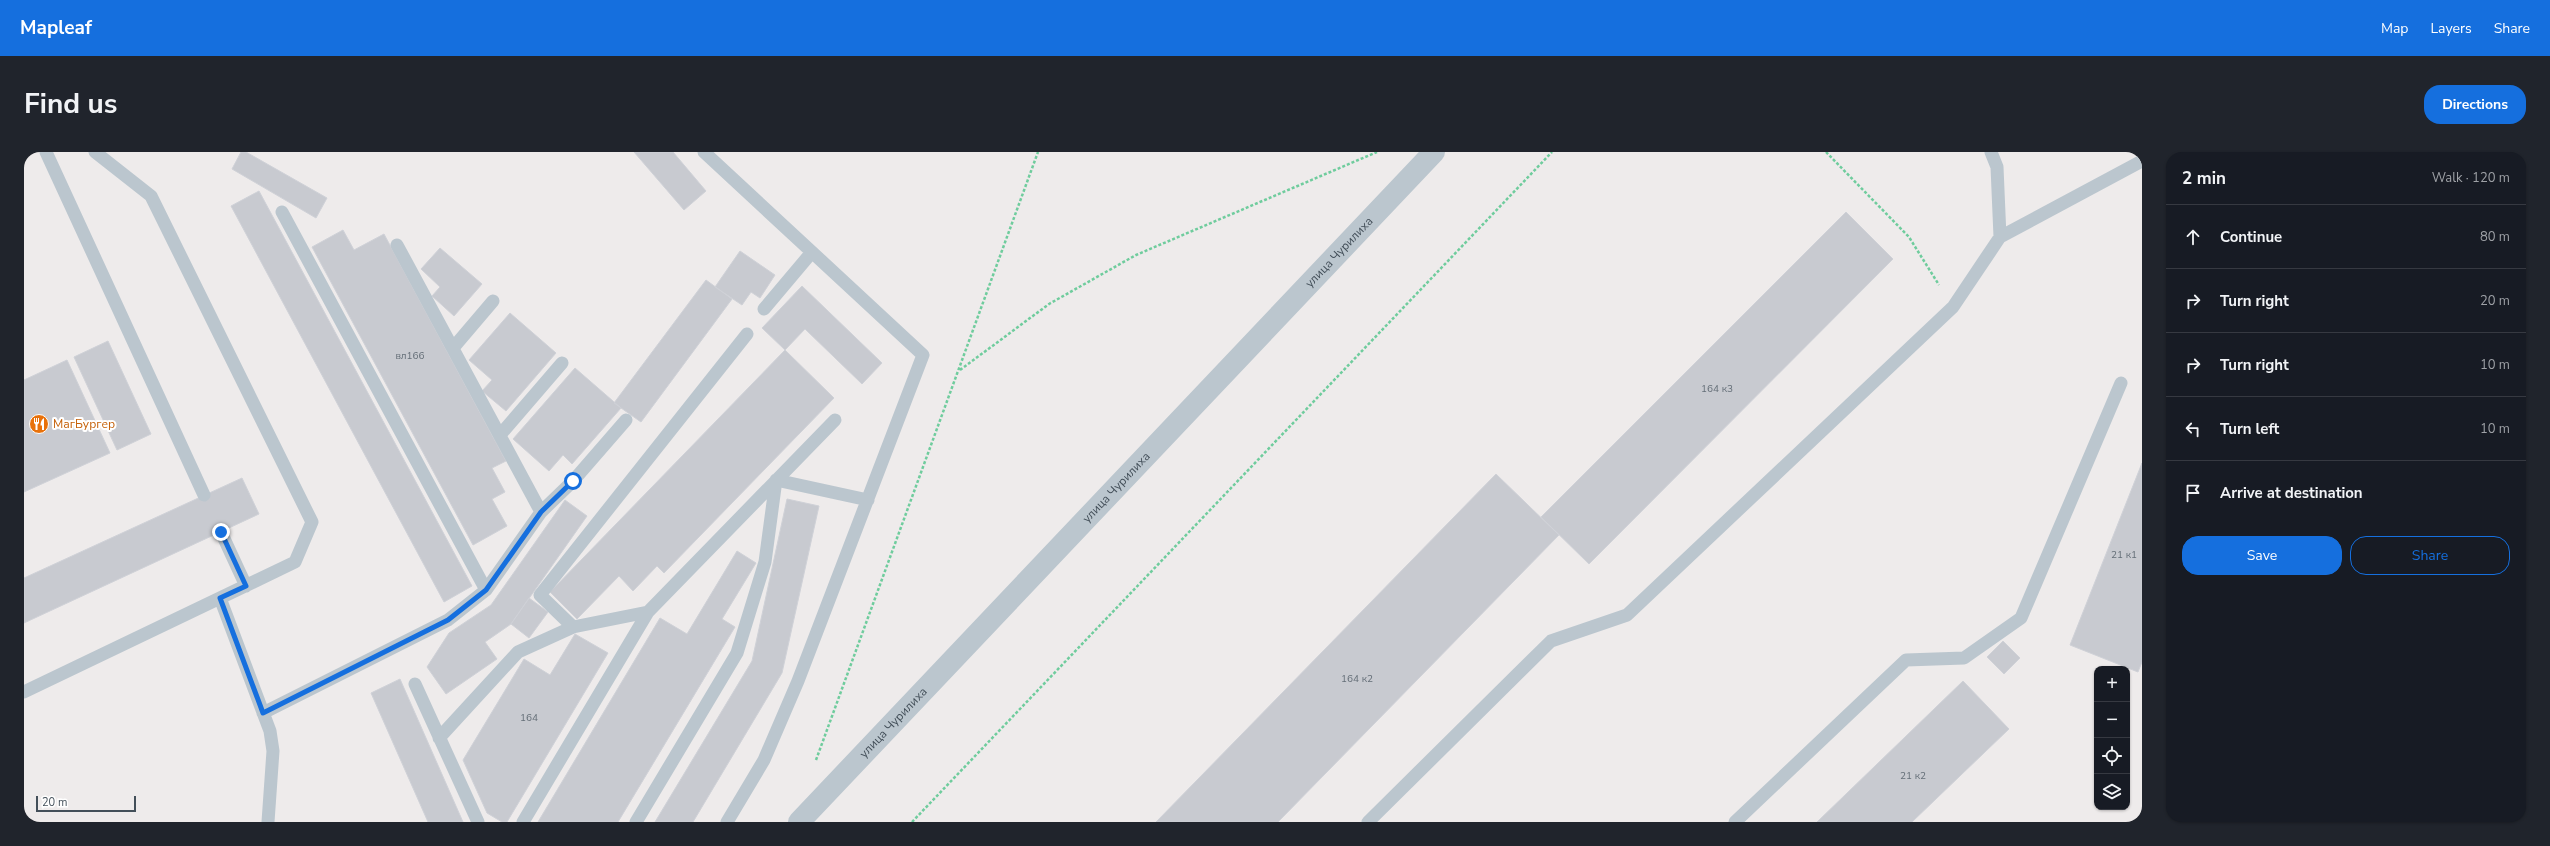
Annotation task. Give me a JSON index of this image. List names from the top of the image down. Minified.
{"streets":{"street":["улица Чурилиха"]},"places":{"restaurant":["МагБургер"]},"house_numbers":["вл166","164 к3","21 к1","164 к2","164","21 к2"],"scale_bar":"20 m","page":{"header":"Mapleaf","nav":["Map","Layers","Share"],"title":"Find us","buttons":["Directions",["Save","Share"]],"heading":["2 min","Walk · 120 m"],"list":[["Continue","80 m"],["Turn right","20 m"],["Turn right","10 m"],["Turn left","10 m"],"Arrive at destination"],"map_buttons":["+","−"],"scale":"20 m"}}
